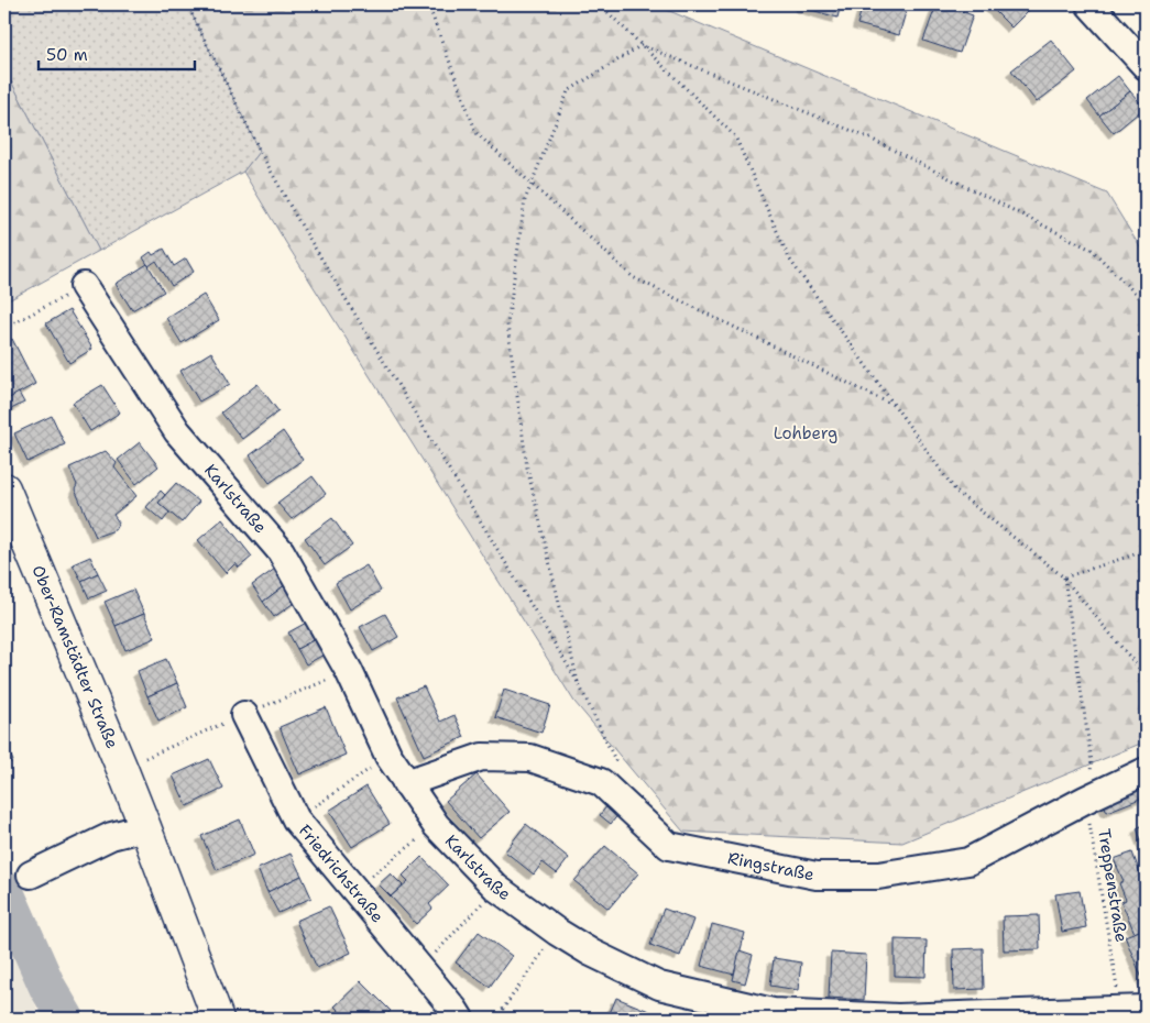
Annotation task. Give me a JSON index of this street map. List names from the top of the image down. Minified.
{"streets":{"main road":["Ober-Ramstädter Straße"],"street":["Karlstraße","Ringstraße","Friedrichstraße"],"path":["Treppenstraße"]},"crossings":[["Karlstraße","Ringstraße"],["Karlstraße","Treppenstraße"],["Ringstraße","Treppenstraße"]],"parks":["Lohberg"],"scale_bar":"50 m"}
